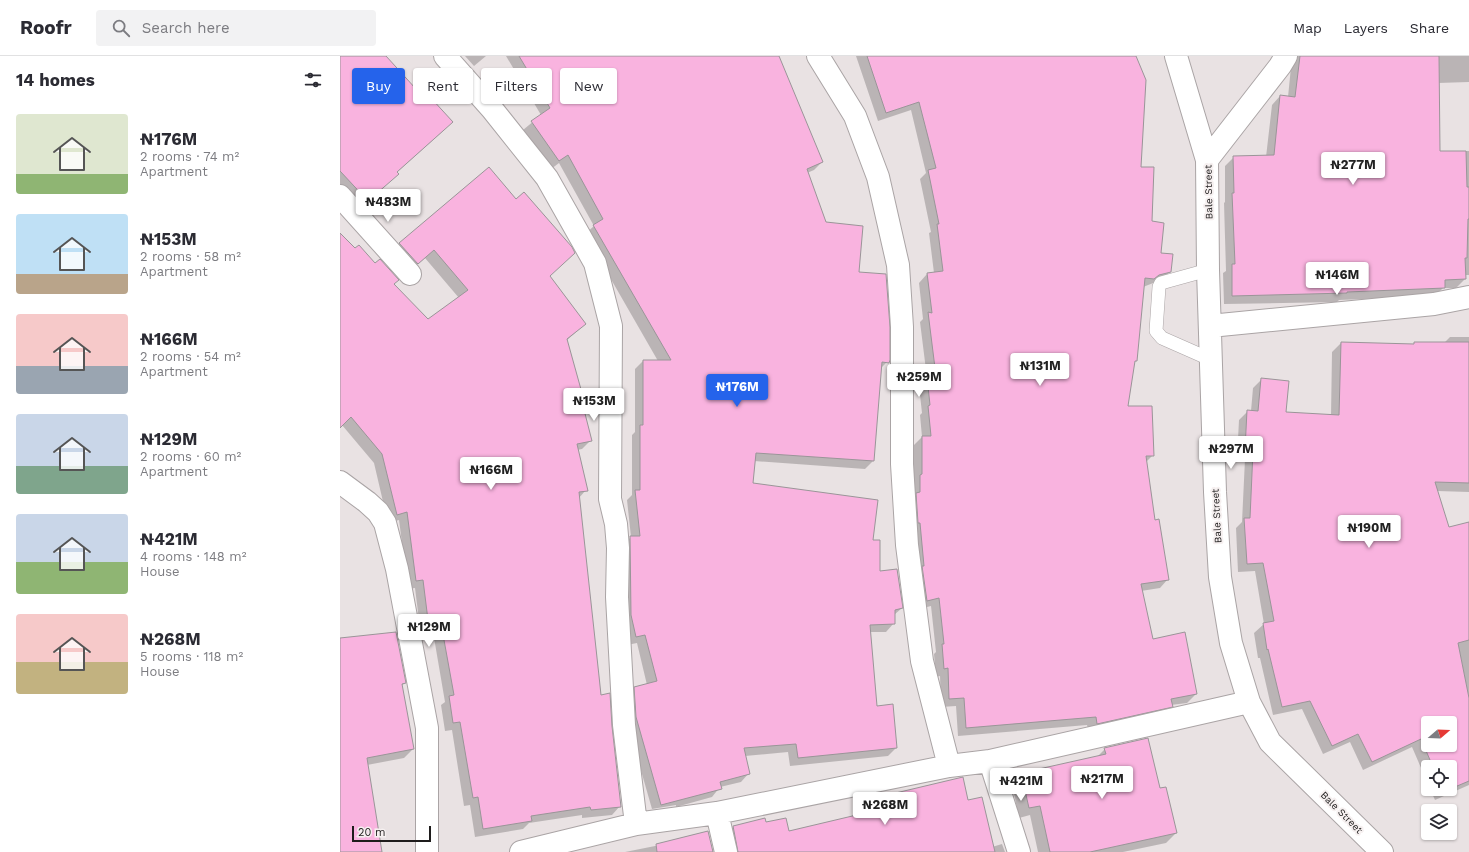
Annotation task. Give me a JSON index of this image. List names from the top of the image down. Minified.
{"streets":{"street":["Bale Street"]},"scale_bar":"20 m","north":"right","page":{"header":"Roofr","search":"Search here","nav":["Map","Layers","Share"],"heading":"14 homes","chip":["Buy","Rent","Filters","New"],"list":[{"name":"₦176M","note":"2 rooms · 74 m² · Apartment"},{"name":"₦153M","note":"2 rooms · 58 m² · Apartment"},{"name":"₦166M","note":"2 rooms · 54 m² · Apartment"},{"name":"₦129M","note":"2 rooms · 60 m² · Apartment"},{"name":"₦421M","note":"4 rooms · 148 m² · House"},{"name":"₦268M","note":"5 rooms · 118 m² · House"}],"price":["₦277M","₦483M","₦146M","₦131M","₦259M","₦176M","₦153M","₦297M","₦166M","₦190M","₦129M","₦217M","₦421M","₦268M"],"scale":"20 m"}}
